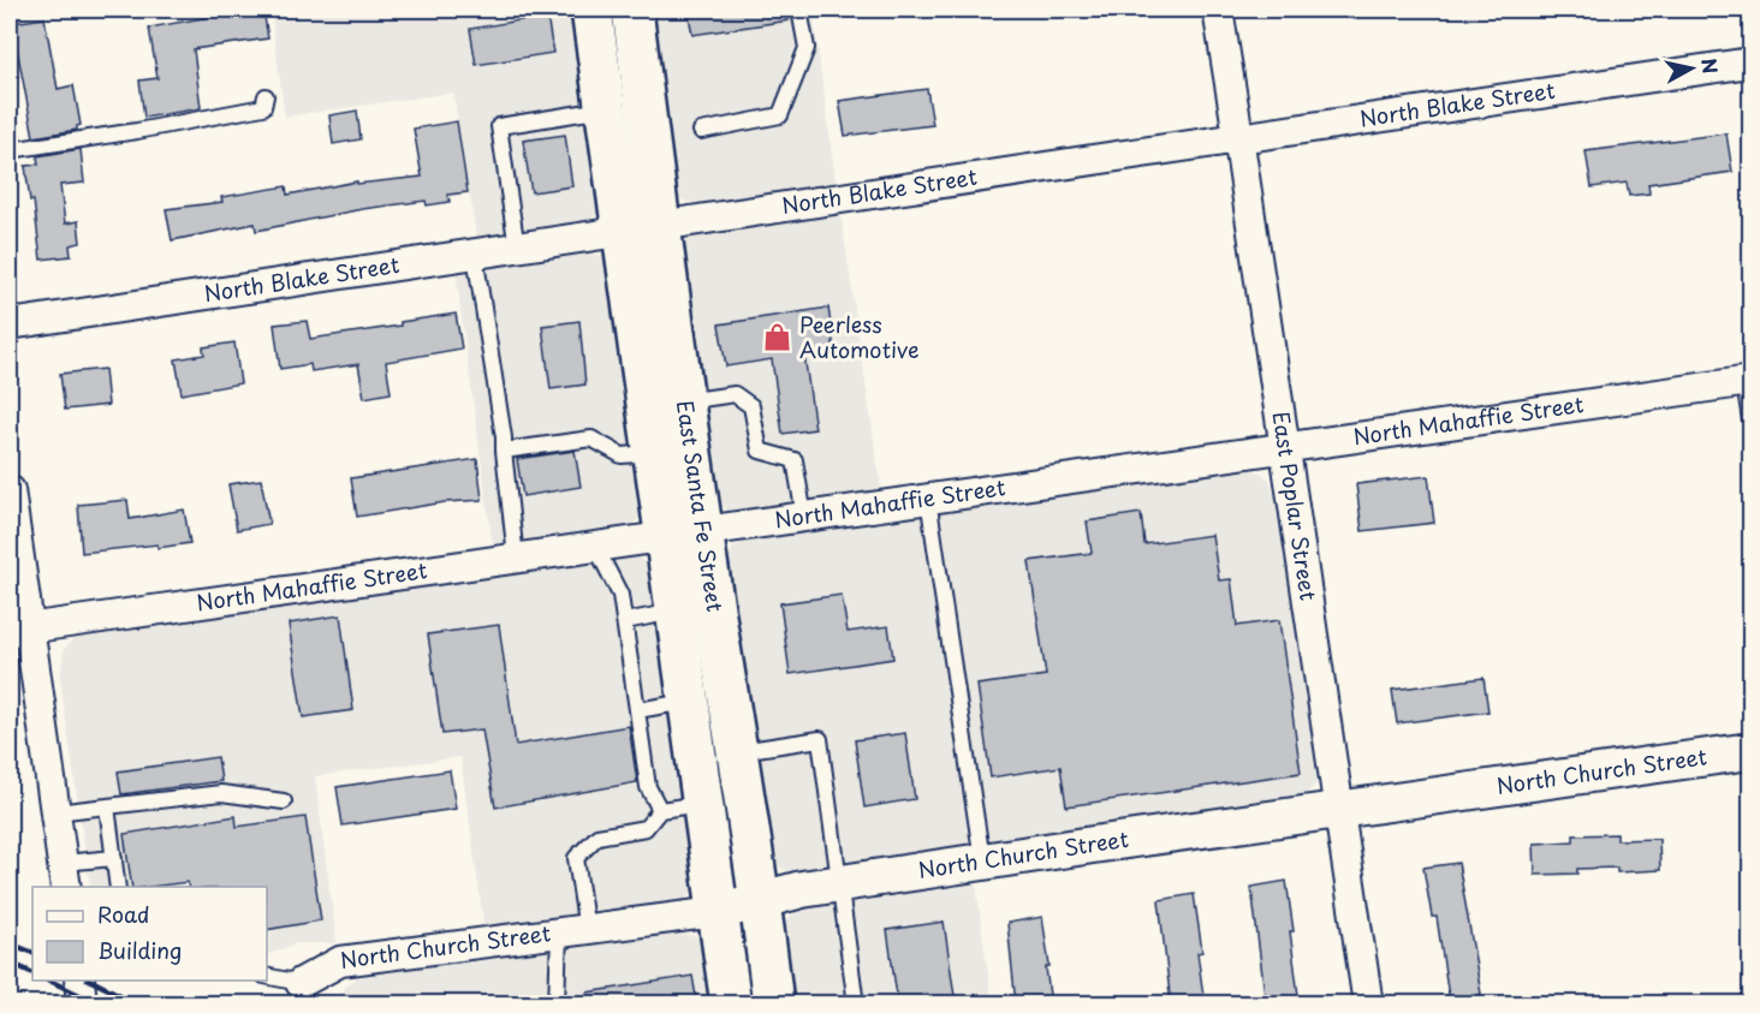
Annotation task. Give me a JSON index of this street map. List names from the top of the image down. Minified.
{"streets":{"main road":["East Santa Fe Street"],"street":["North Blake Street","North Mahaffie Street","East Poplar Street","North Church Street"]},"crossings":[["North Blake Street","East Poplar Street"],["North Blake Street","East Santa Fe Street"],["North Mahaffie Street","East Poplar Street"],["North Mahaffie Street","East Santa Fe Street"],["East Poplar Street","North Church Street"],["East Santa Fe Street","North Church Street"]],"places":{"shop":["Peerless Automotive"]},"legend":["Road","Building"],"north":"right"}
